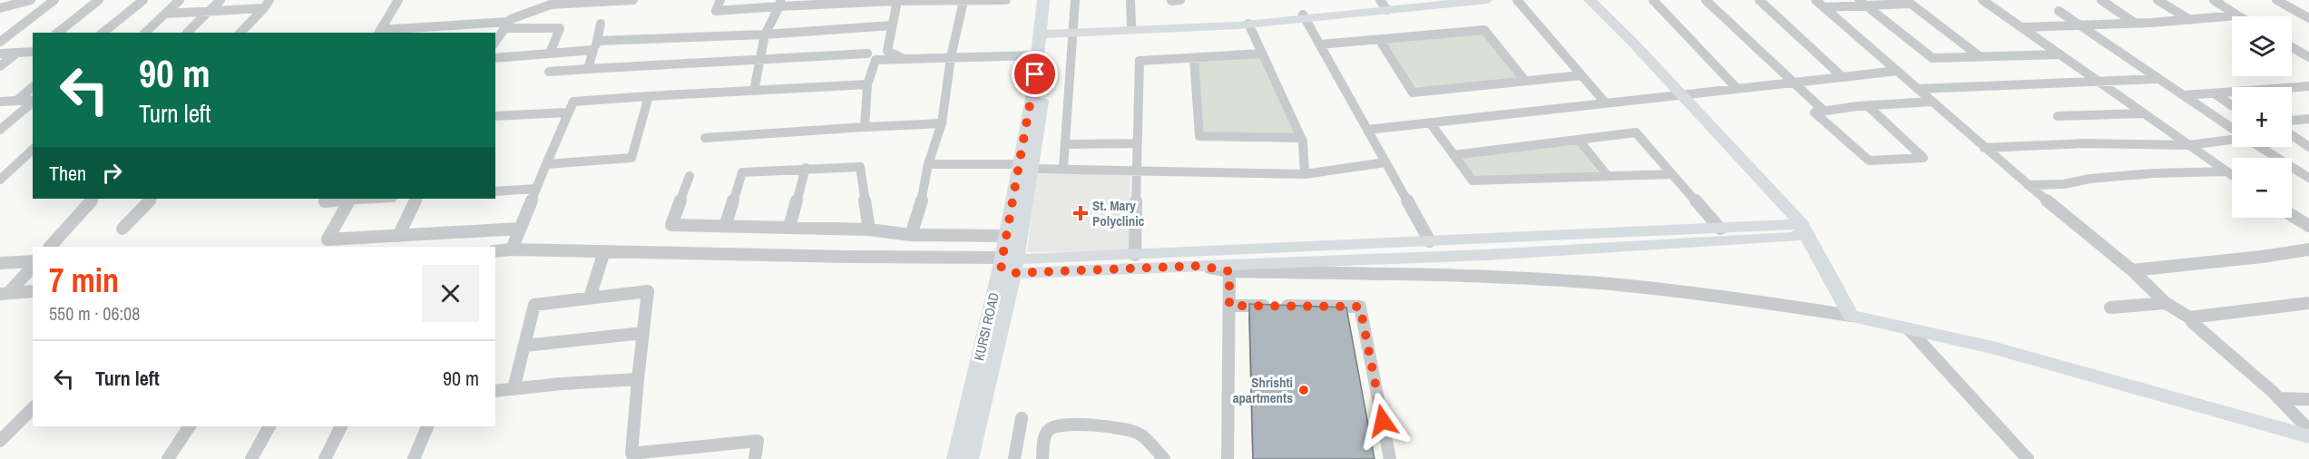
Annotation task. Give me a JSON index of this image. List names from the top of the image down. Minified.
{"streets":{"street":["KURSI ROAD"]},"places":{"health":["St. Mary Polyclinic"],"other":["Shrishti apartments"]},"page":{"map_buttons":["+","−"],"turn":["90 m","Turn left"],"then":"Then","heading":["7 min","550 m · 06:08"],"list":[{"name":"Turn left","value":"90 m"}]}}
